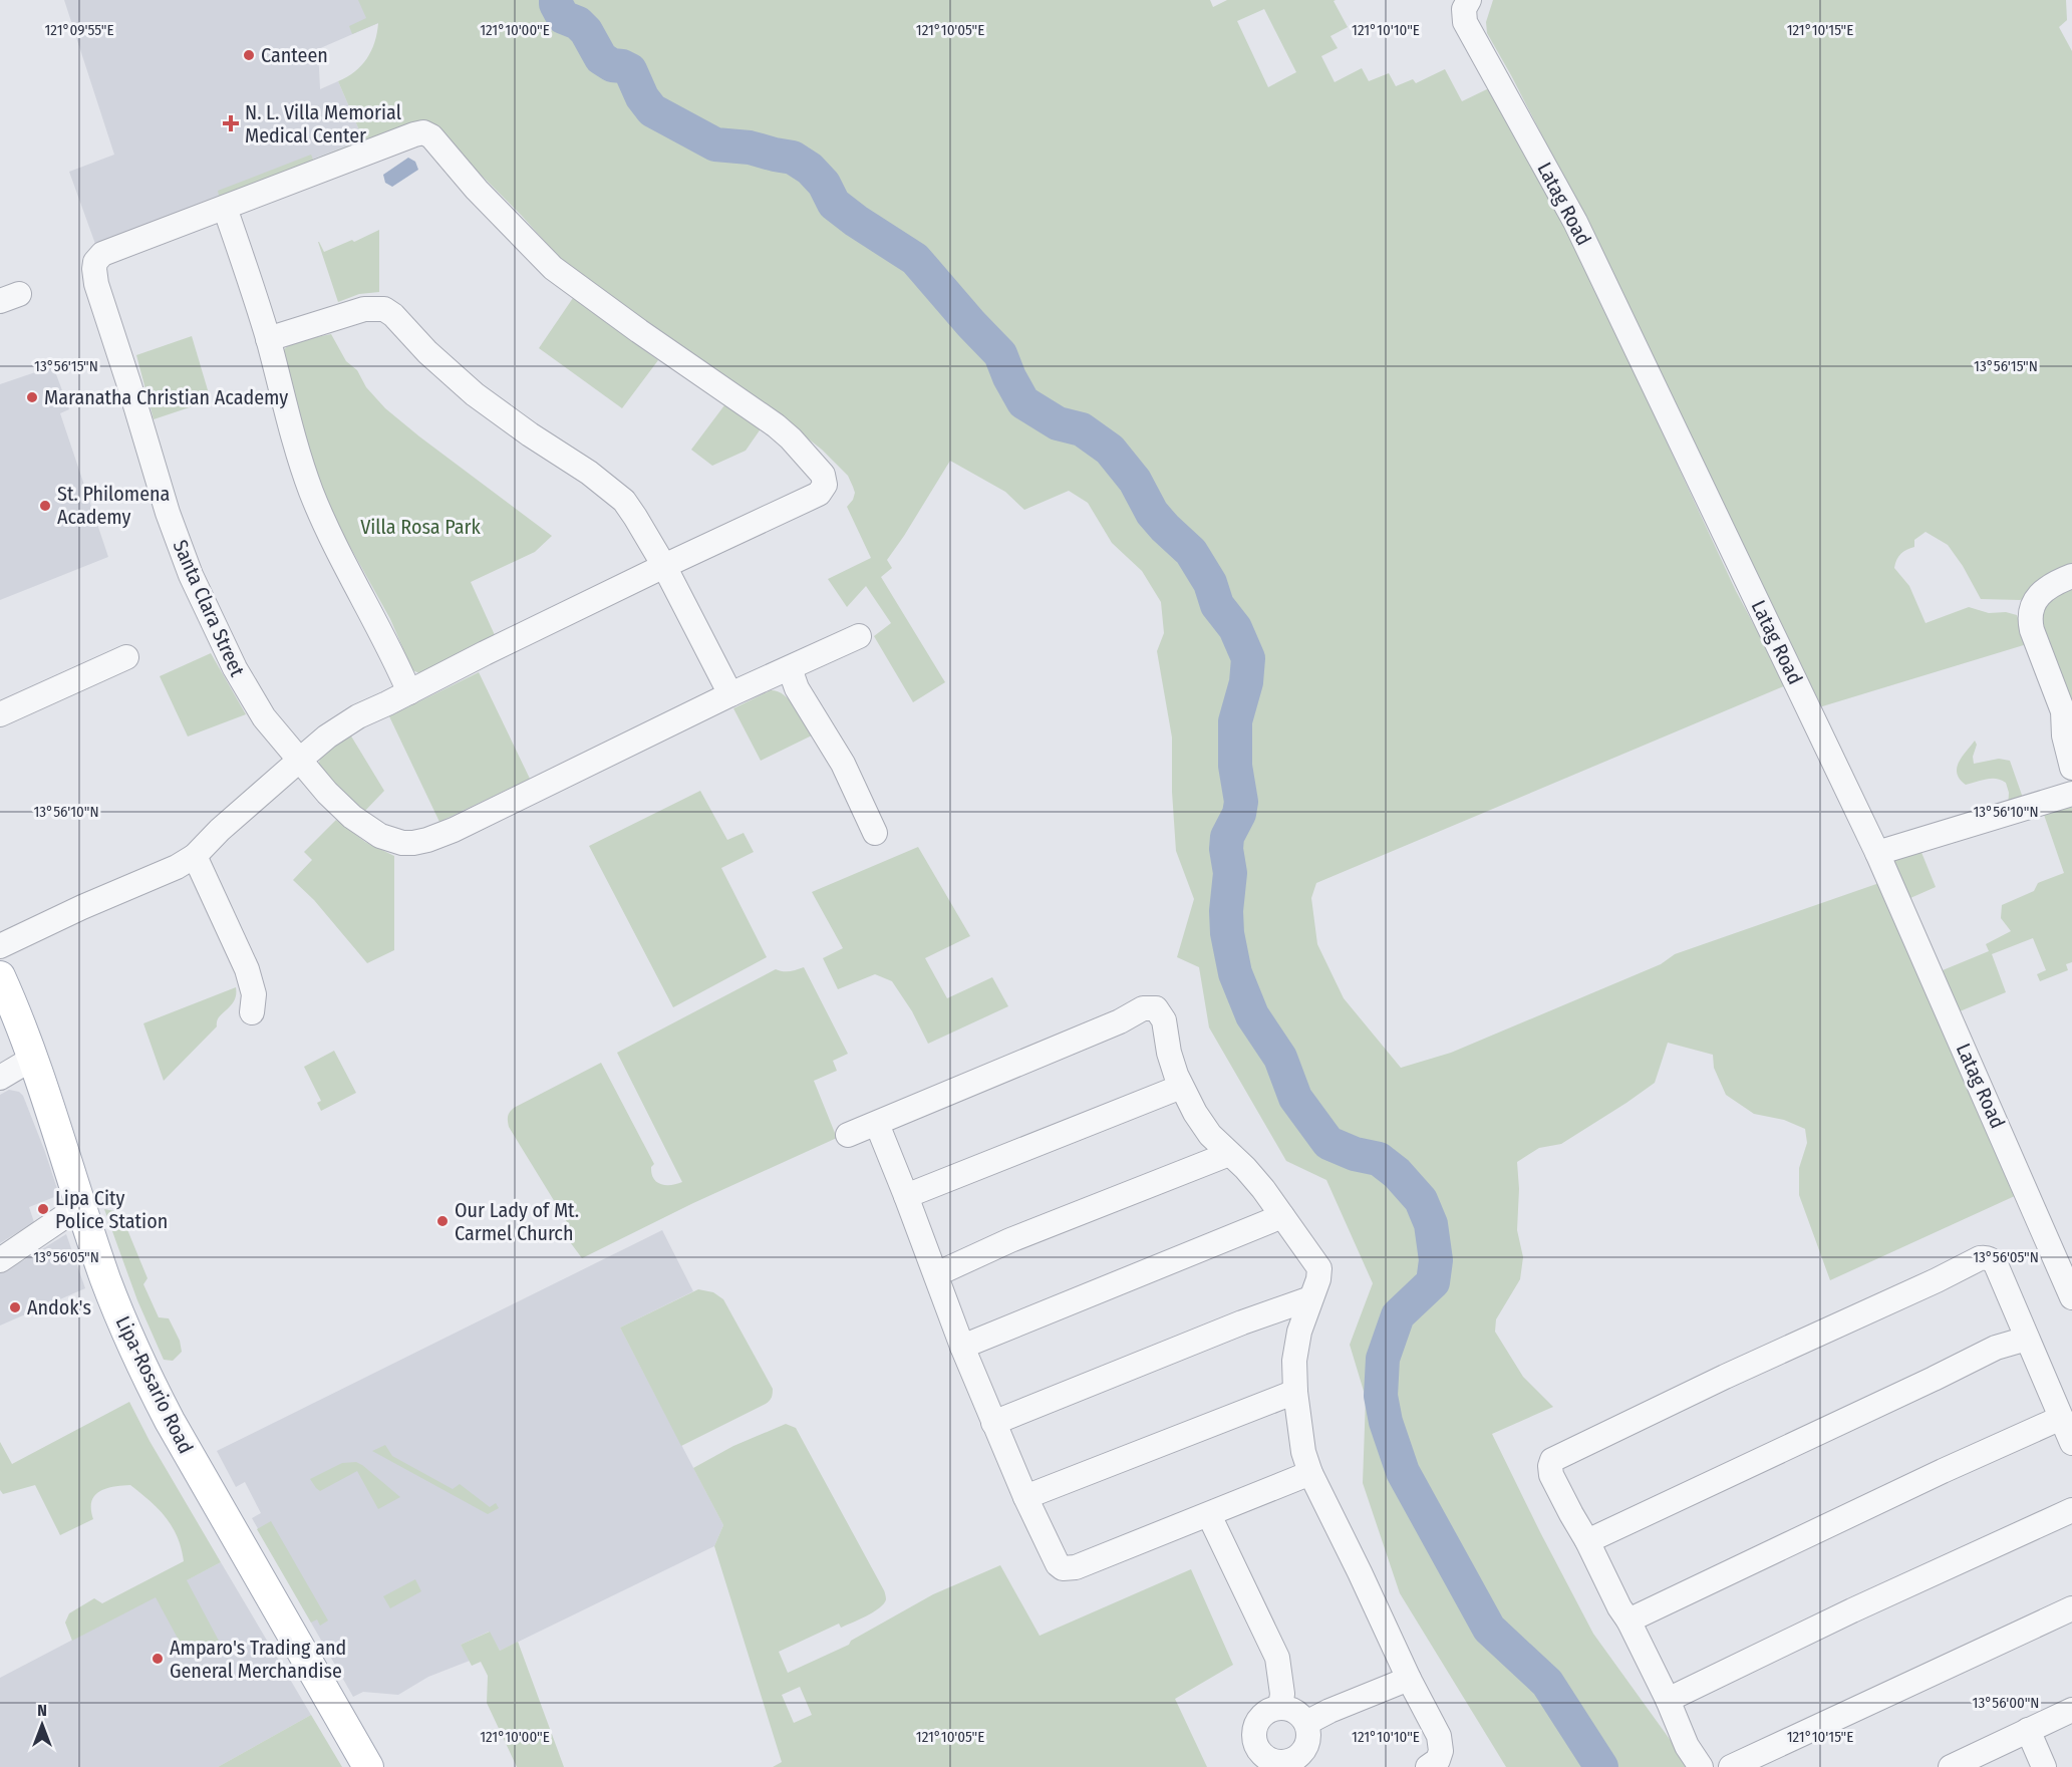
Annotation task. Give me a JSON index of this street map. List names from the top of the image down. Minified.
{"streets":{"main road":["Lipa-Rosario Road"],"street":["Latag Road","Santa Clara Street"]},"parks":["Villa Rosa Park"],"places":{"other":["Canteen","Maranatha Christian Academy","St. Philomena Academy","Lipa City Police Station","Our Lady of Mt. Carmel Church","Andok's","Amparo's Trading and General Merchandise"],"health":["N. L. Villa Memorial Medical Center"]},"north":"top","coordinates":["121°09'55\"E","121°10'00\"E","121°10'05\"E","121°10'10\"E","121°10'15\"E","13°56'15\"N","13°56'10\"N","13°56'05\"N","13°56'00\"N"]}
